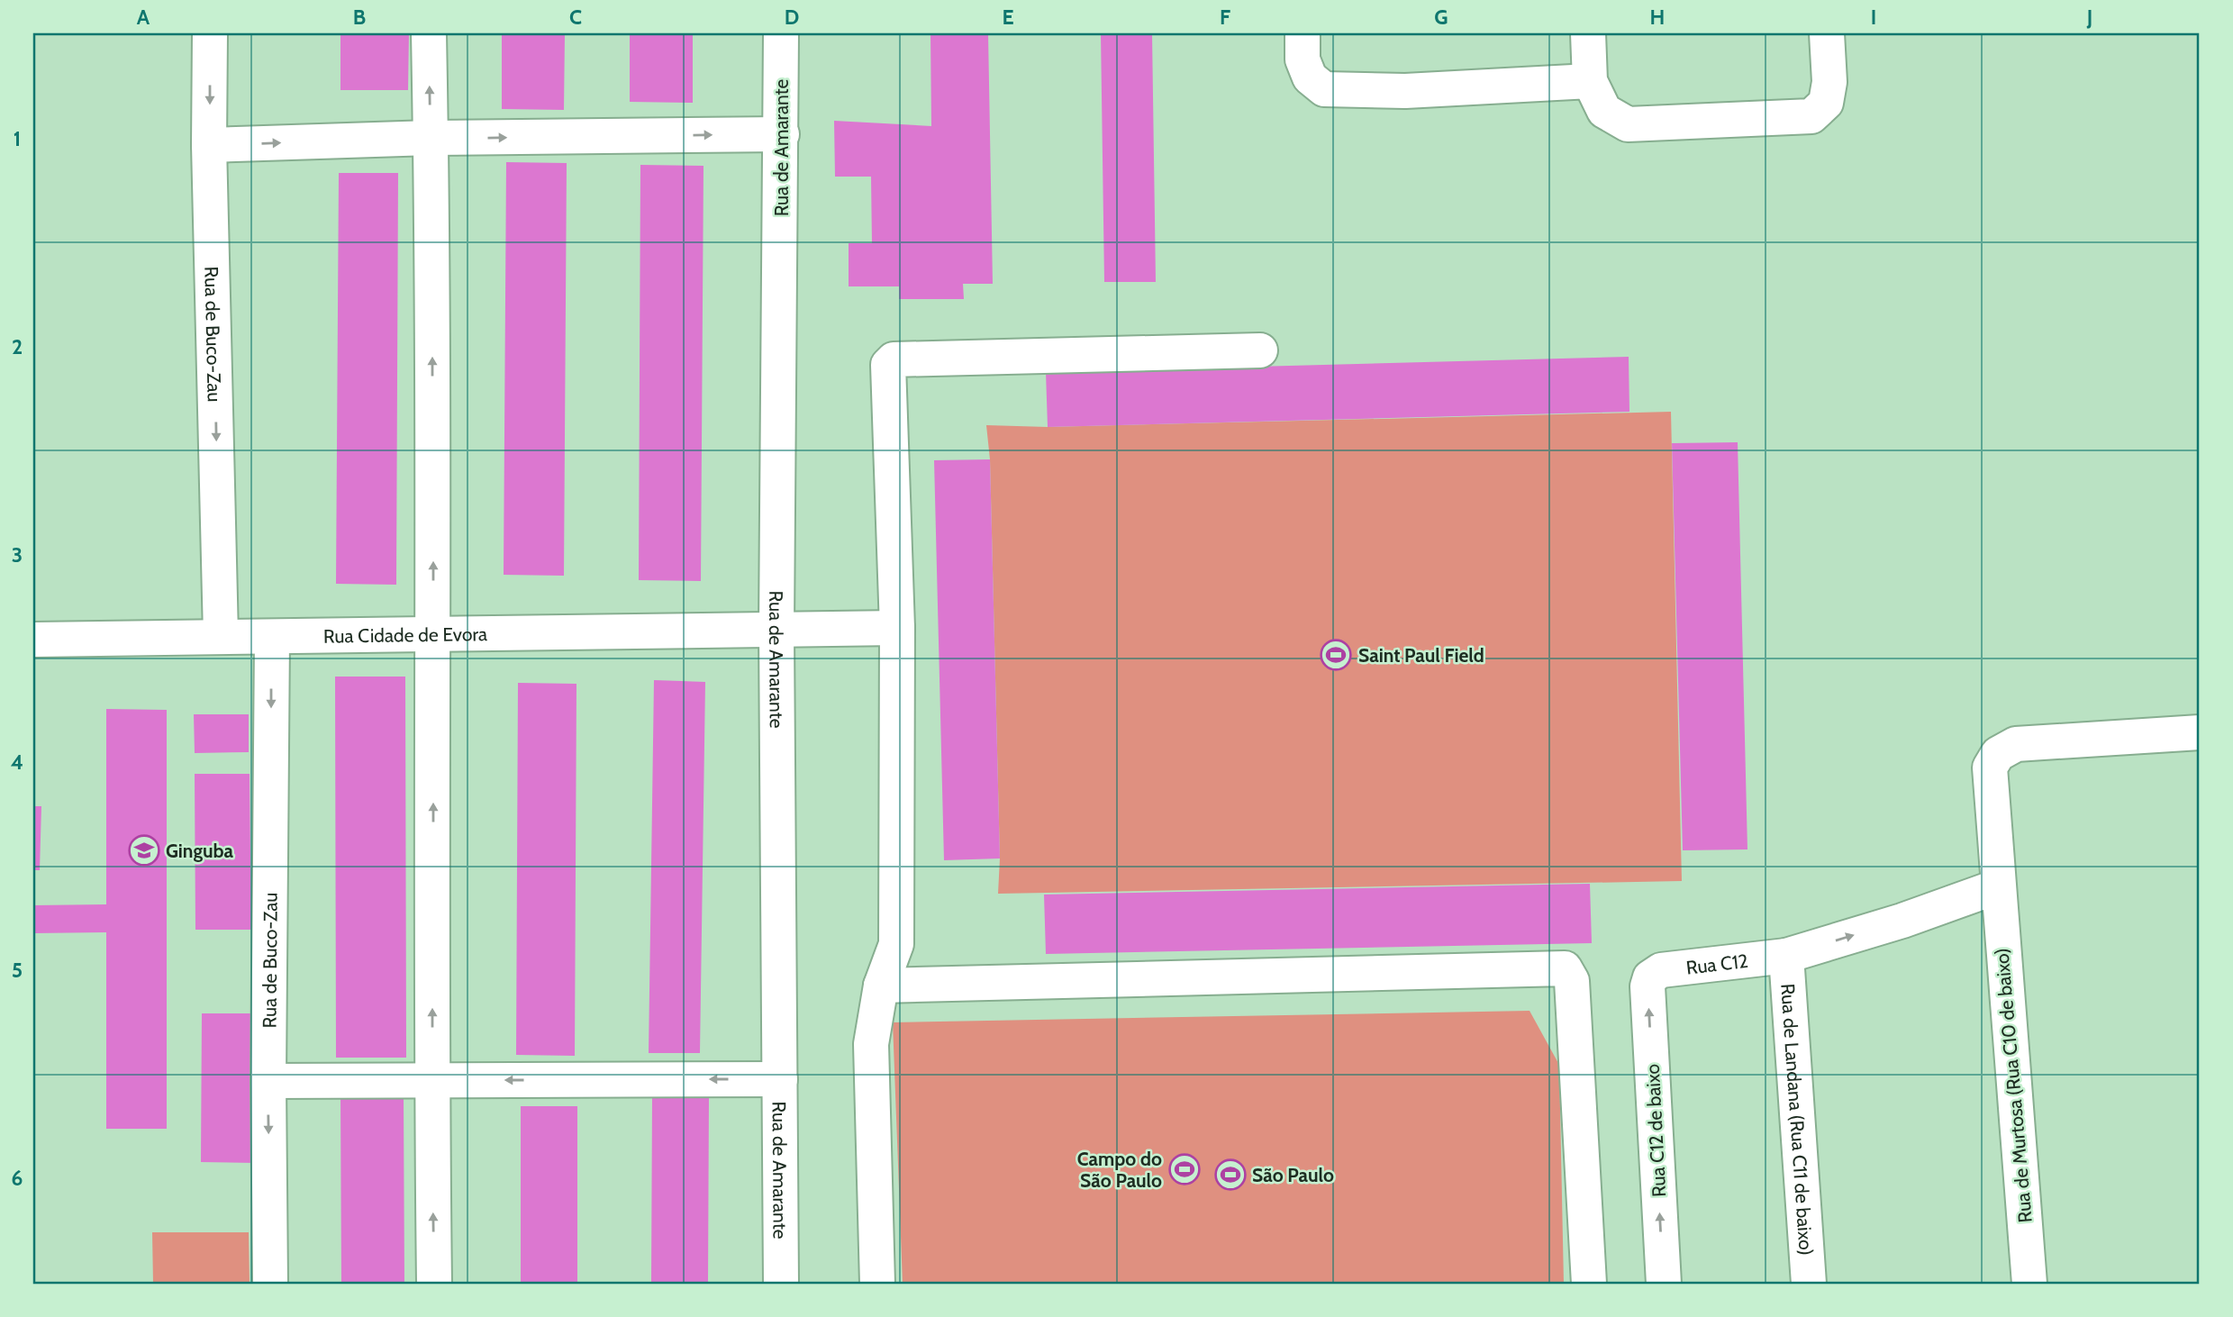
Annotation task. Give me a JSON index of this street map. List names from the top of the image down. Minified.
{"streets":{"street":["Rua de Amarante","Rua de Buco-Zau","Rua Cidade de Evora","Rua C12","Rua de Murtosa (Rua C10 de baixo)","Rua de Landana (Rua C11 de baixo)","Rua C12 de baixo"]},"crossings":[["Rua de Amarante","Rua Cidade de Evora"],["Rua de Buco-Zau","Rua Cidade de Evora"],["Rua C12","Rua de Murtosa (Rua C10 de baixo)"],["Rua C12","Rua de Landana (Rua C11 de baixo)"],["Rua C12","Rua C12 de baixo"]],"one_way":["Rua C12","Rua C12 de baixo"],"places":{"sports":["Saint Paul Field","Campo do São Paulo","São Paulo"],"school or university":["Ginguba"]},"grid":{"columns":["A","B","C","D","E","F","G","H","I","J"],"rows":["1","2","3","4","5","6"]}}
